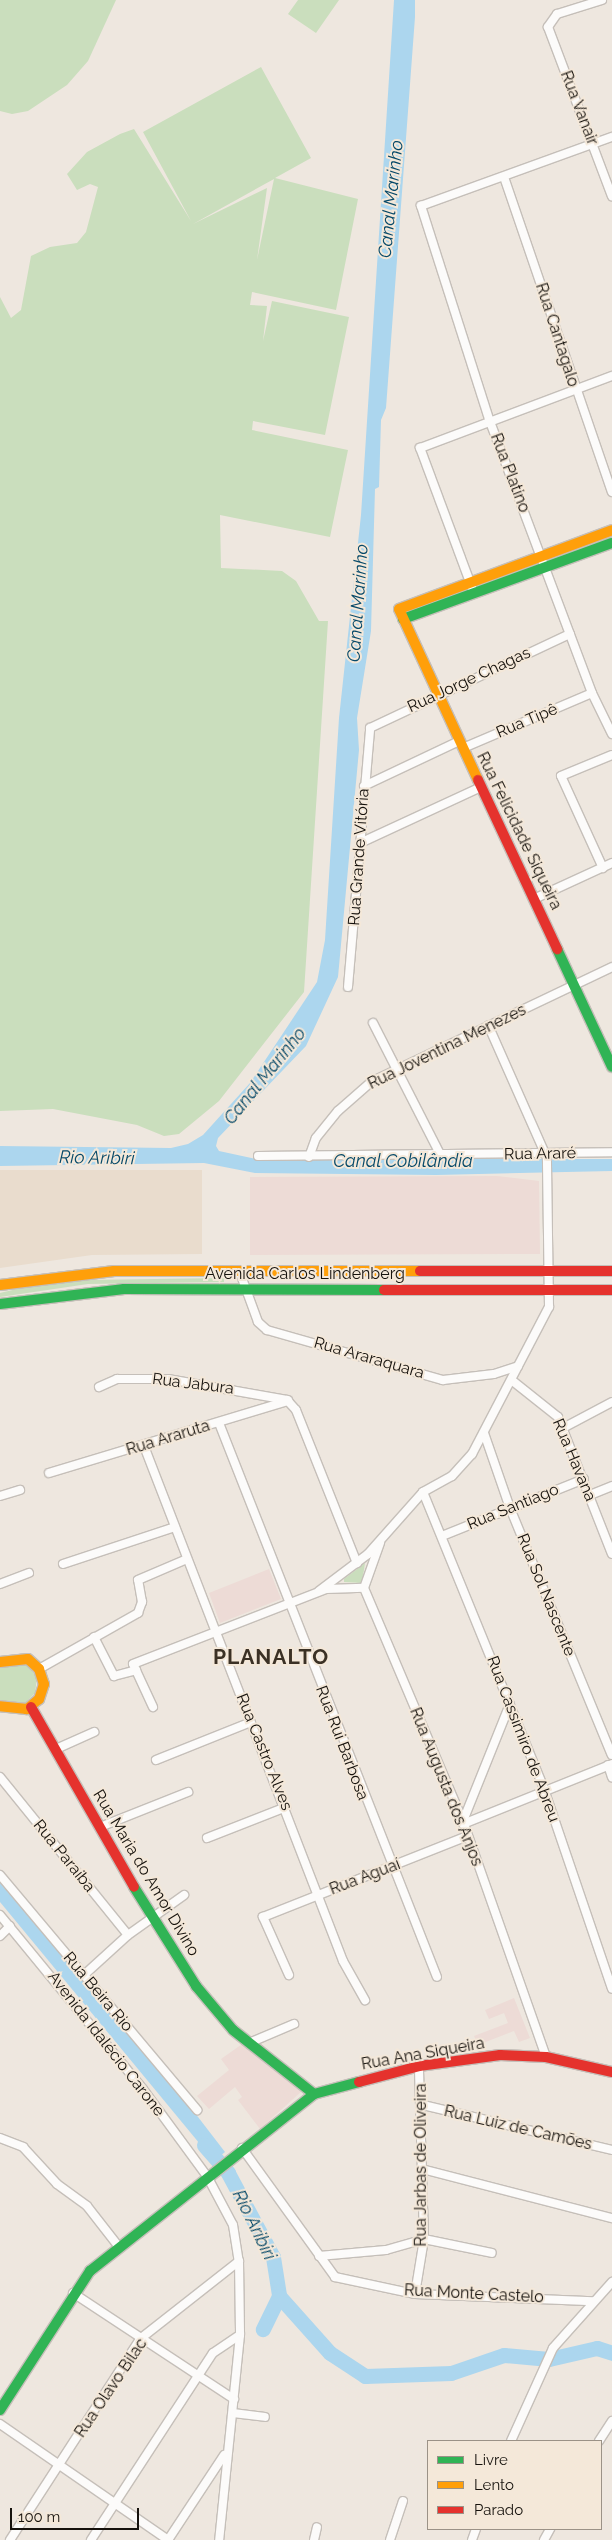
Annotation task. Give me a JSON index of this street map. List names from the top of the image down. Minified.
{"streets":{"street":["Rua Vanair","Rua Cantagalo","Rua Platino","Rua Jorge Chagas","Rua Tipê","Rua Felicidade Siqueira","Rua Grande Vitória","Rua Joventina Menezes","Rua Araré","Avenida Carlos Lindenberg","Rua Araraquara","Rua Jabura","Rua Araruta","Rua Havana","Rua Santiago","Rua Sol Nascente","Rua Cassimiro de Abreu","Rua Rui Barbosa","Rua Castro Alves","Rua Augusta dos Anjos","Rua Paraíba","Rua Maria do Amor Divino","Rua Aguaí","Rua Beira Rio","Avenida Idalécio Carone","Rua Ana Siqueira","Rua Luiz de Camões","Rua Jarbas de Oliveira","Rua Monte Castelo","Rua Olavo Bilac"]},"crossings":[["Rua Cantagalo","Rua Platino"],["Rua Platino","Rua Jorge Chagas"],["Rua Platino","Rua Tipê"],["Rua Jorge Chagas","Rua Felicidade Siqueira"],["Rua Jorge Chagas","Rua Grande Vitória"],["Rua Tipê","Rua Felicidade Siqueira"],["Rua Tipê","Rua Grande Vitória"],["Rua Felicidade Siqueira","Rua Joventina Menezes"],["Rua Joventina Menezes","Rua Araré"],["Avenida Carlos Lindenberg","Rua Araraquara"],["Rua Jabura","Rua Araruta"],["Rua Araruta","Rua Rui Barbosa"],["Rua Araruta","Rua Castro Alves"],["Rua Havana","Rua Santiago"],["Rua Santiago","Rua Sol Nascente"],["Rua Santiago","Rua Cassimiro de Abreu"],["Rua Rui Barbosa","Rua Aguaí"],["Rua Castro Alves","Rua Aguaí"],["Rua Augusta dos Anjos","Rua Aguaí"],["Rua Augusta dos Anjos","Rua Ana Siqueira"],["Rua Maria do Amor Divino","Rua Ana Siqueira"],["Avenida Idalécio Carone","Rua Ana Siqueira"],["Avenida Idalécio Carone","Rua Olavo Bilac"],["Rua Ana Siqueira","Rua Jarbas de Oliveira"],["Rua Ana Siqueira","Rua Monte Castelo"],["Rua Luiz de Camões","Rua Jarbas de Oliveira"],["Rua Jarbas de Oliveira","Rua Monte Castelo"]],"districts":["PLANALTO"],"water":["Canal Marinho","Rio Aribiri","Canal Cobilândia"],"legend":["Livre","Lento","Parado"],"scale_bar":"100 m"}
